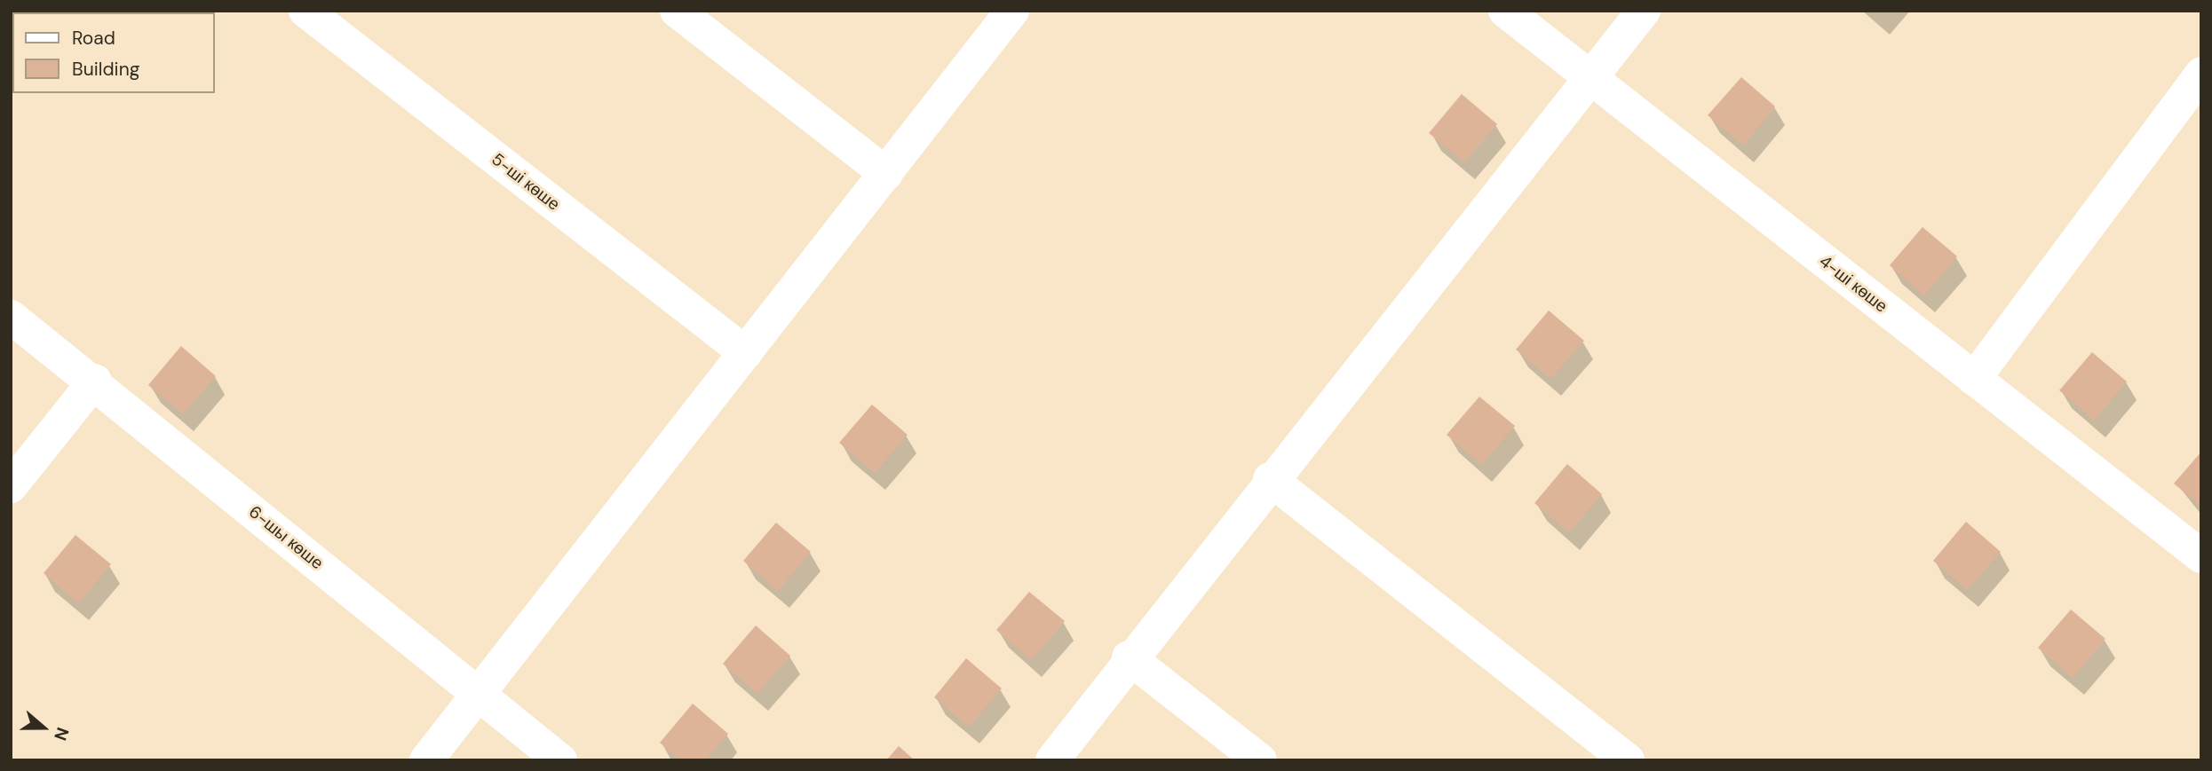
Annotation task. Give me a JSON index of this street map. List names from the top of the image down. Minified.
{"streets":{"lane":["5-ші көше","4-ші көше","6-шы көше"]},"legend":["Road","Building"],"north":"right"}
